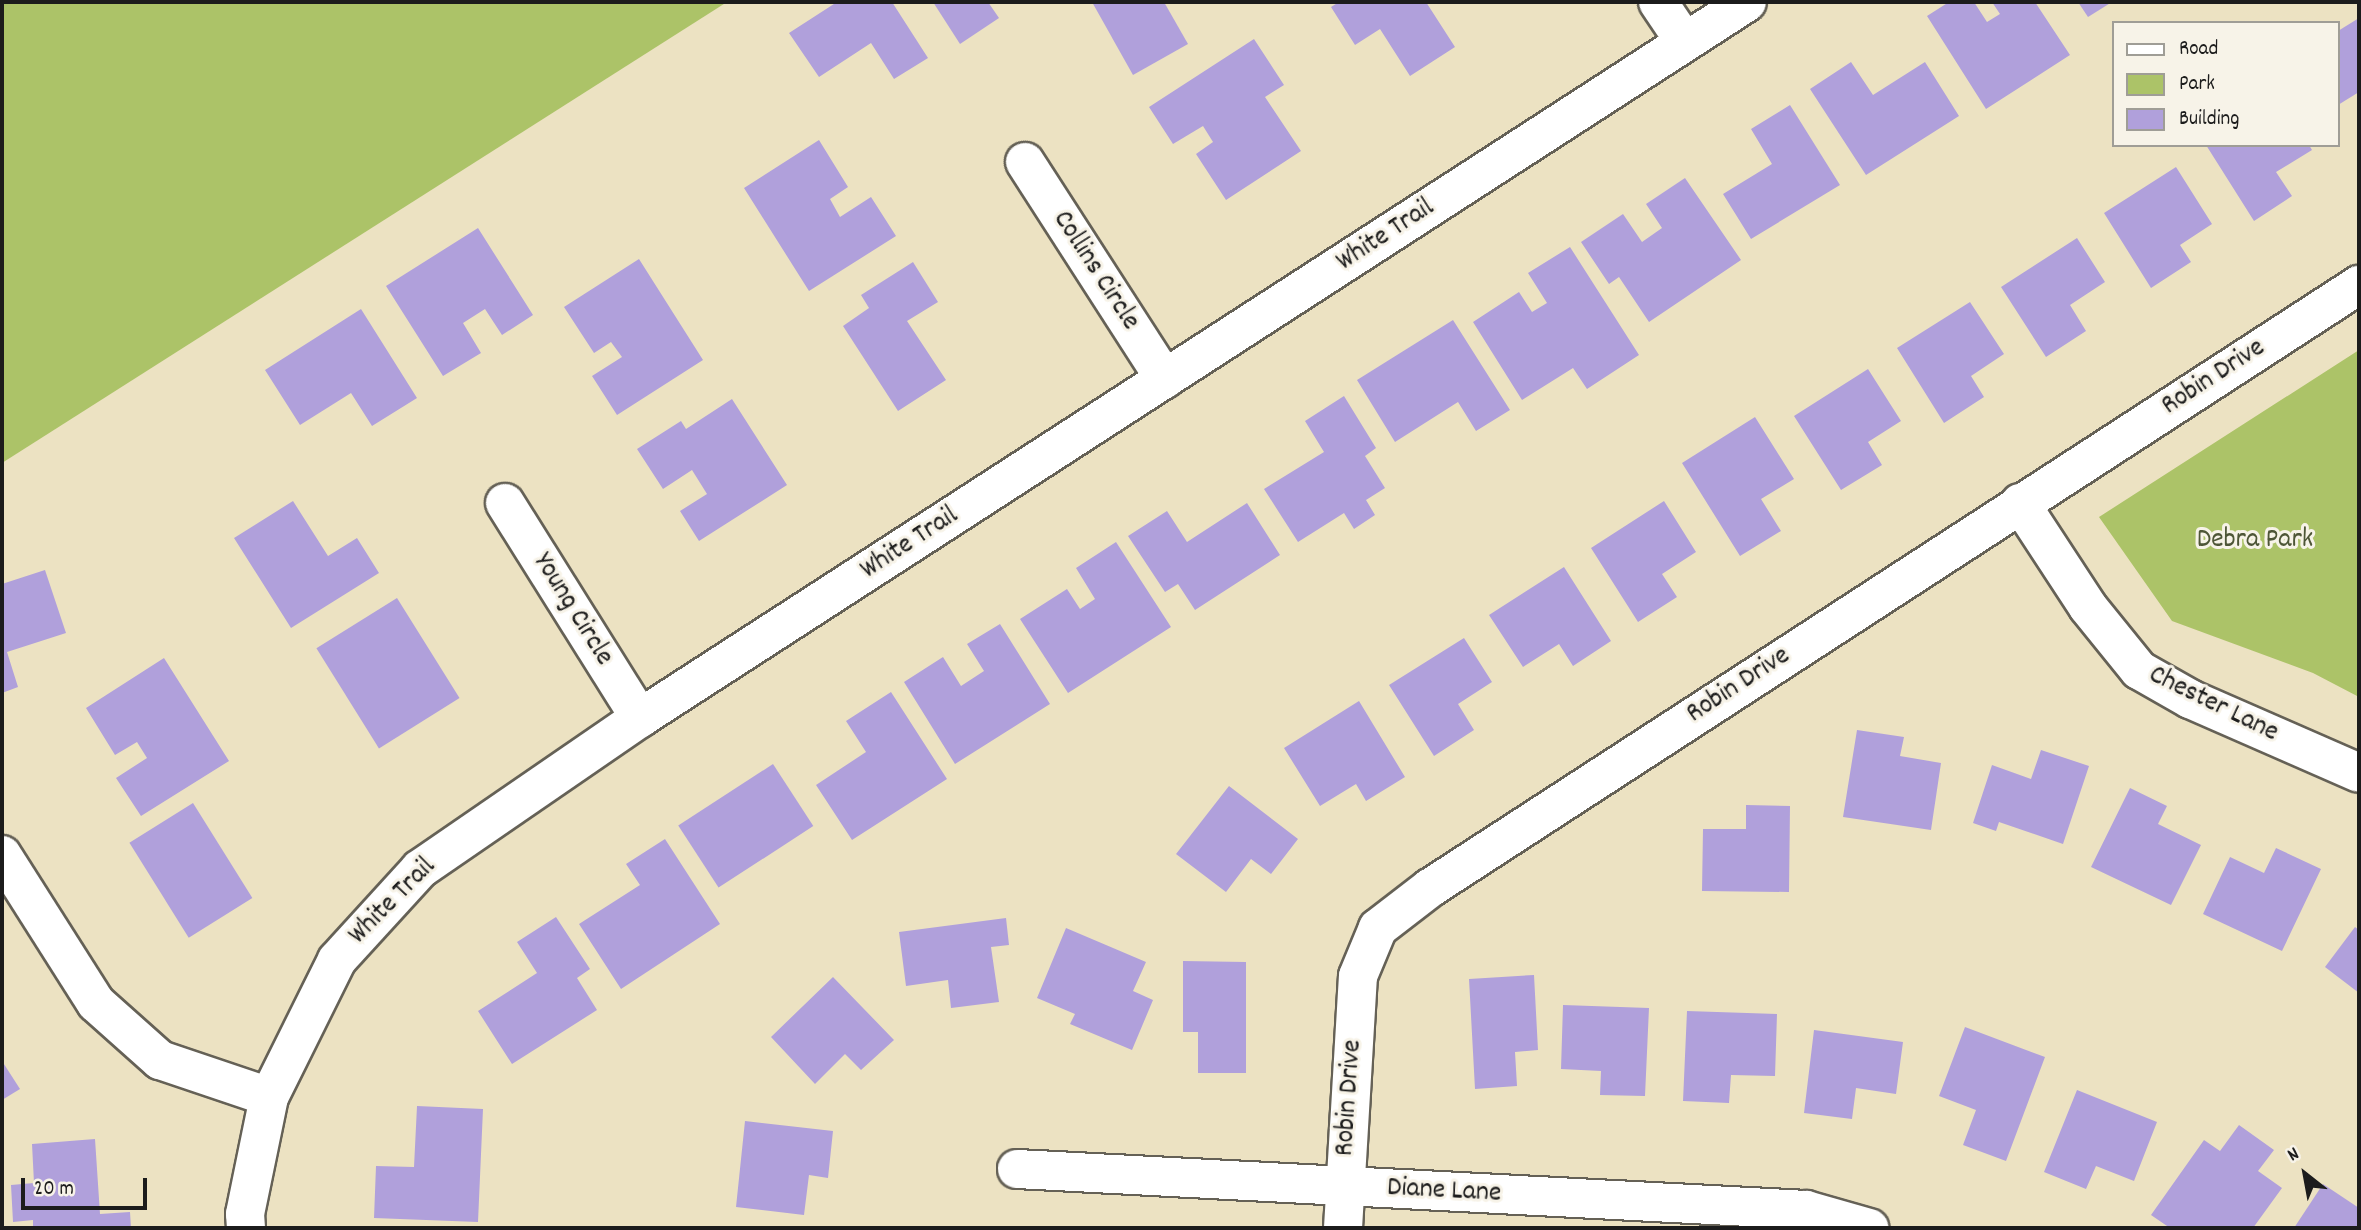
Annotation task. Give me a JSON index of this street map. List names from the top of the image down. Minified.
{"streets":{"street":["White Trail","Collins Circle","Robin Drive","Young Circle","Chester Lane","Diane Lane"]},"crossings":[["White Trail","Collins Circle"],["White Trail","Young Circle"],["Robin Drive","Chester Lane"],["Robin Drive","Diane Lane"]],"parks":["Debra Park"],"legend":["Road","Park","Building"],"scale_bar":"20 m","north":"top left"}
